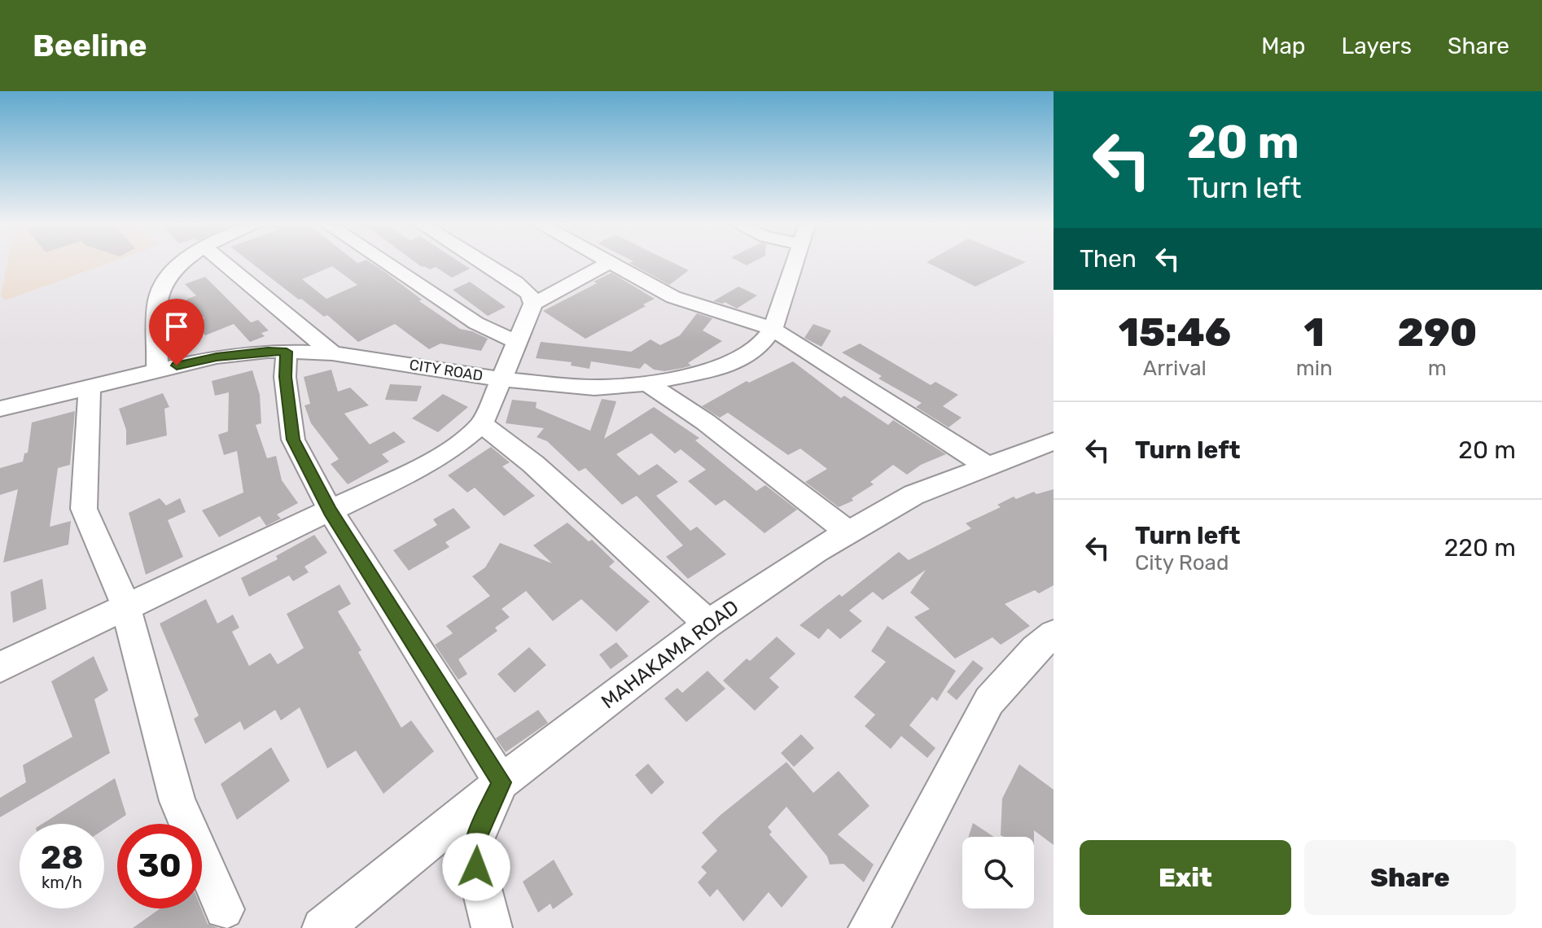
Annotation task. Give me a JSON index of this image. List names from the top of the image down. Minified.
{"streets":{"street":["CITY ROAD","MAHAKAMA ROAD"]},"page":{"header":"Beeline","nav":["Map","Layers","Share"],"turn":["20 m","Turn left"],"then":"Then","eta":["15:46","Arrival","1","min","290","m"],"list":[{"name":"Turn left","value":"20 m"},{"name":"Turn left","note":"City Road","value":"220 m"}],"speed":"28 km/h","limit":"30","buttons":["Exit","Share"]}}
